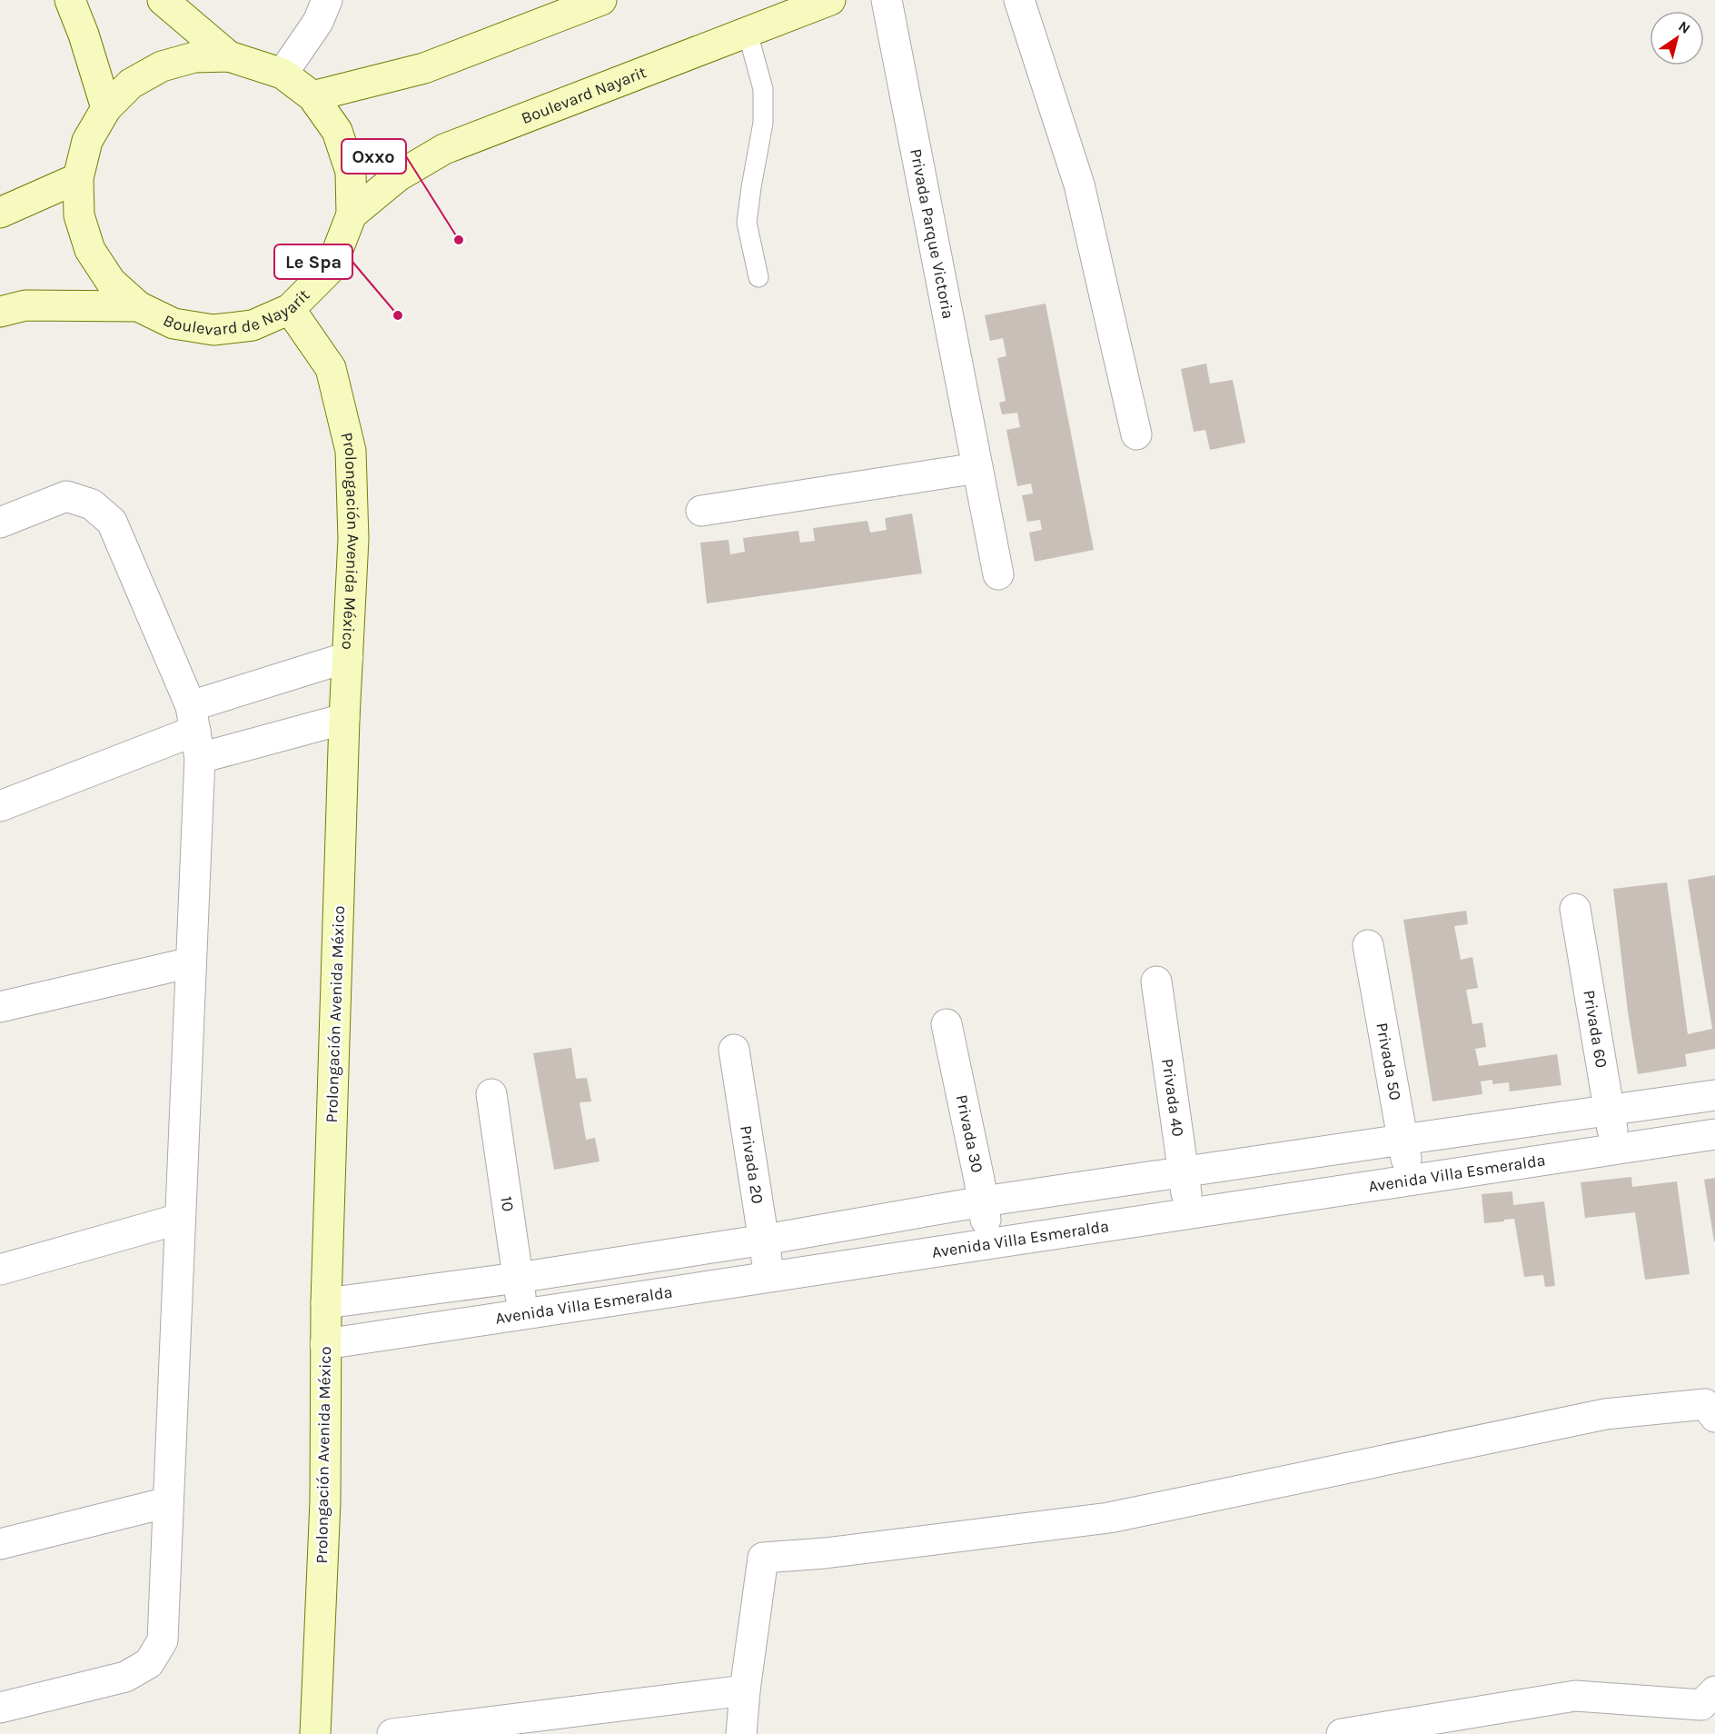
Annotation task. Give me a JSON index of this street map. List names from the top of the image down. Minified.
{"streets":{"street":["Boulevard Nayarit","Privada Parque Victoria","Boulevard de Nayarit","Prolongación Avenida México","Privada 60","Privada 50","Privada 40","Privada 30","Privada 20","Avenida Villa Esmeralda","10"]},"crossings":[["Boulevard Nayarit","Boulevard de Nayarit"],["Boulevard de Nayarit","Prolongación Avenida México"],["Prolongación Avenida México","Avenida Villa Esmeralda"],["Privada 60","Avenida Villa Esmeralda"],["Privada 50","Avenida Villa Esmeralda"],["Privada 40","Avenida Villa Esmeralda"],["Privada 30","Avenida Villa Esmeralda"],["Privada 20","Avenida Villa Esmeralda"],["Avenida Villa Esmeralda","10"]],"places":["Oxxo","Le Spa"],"north":"top right"}
